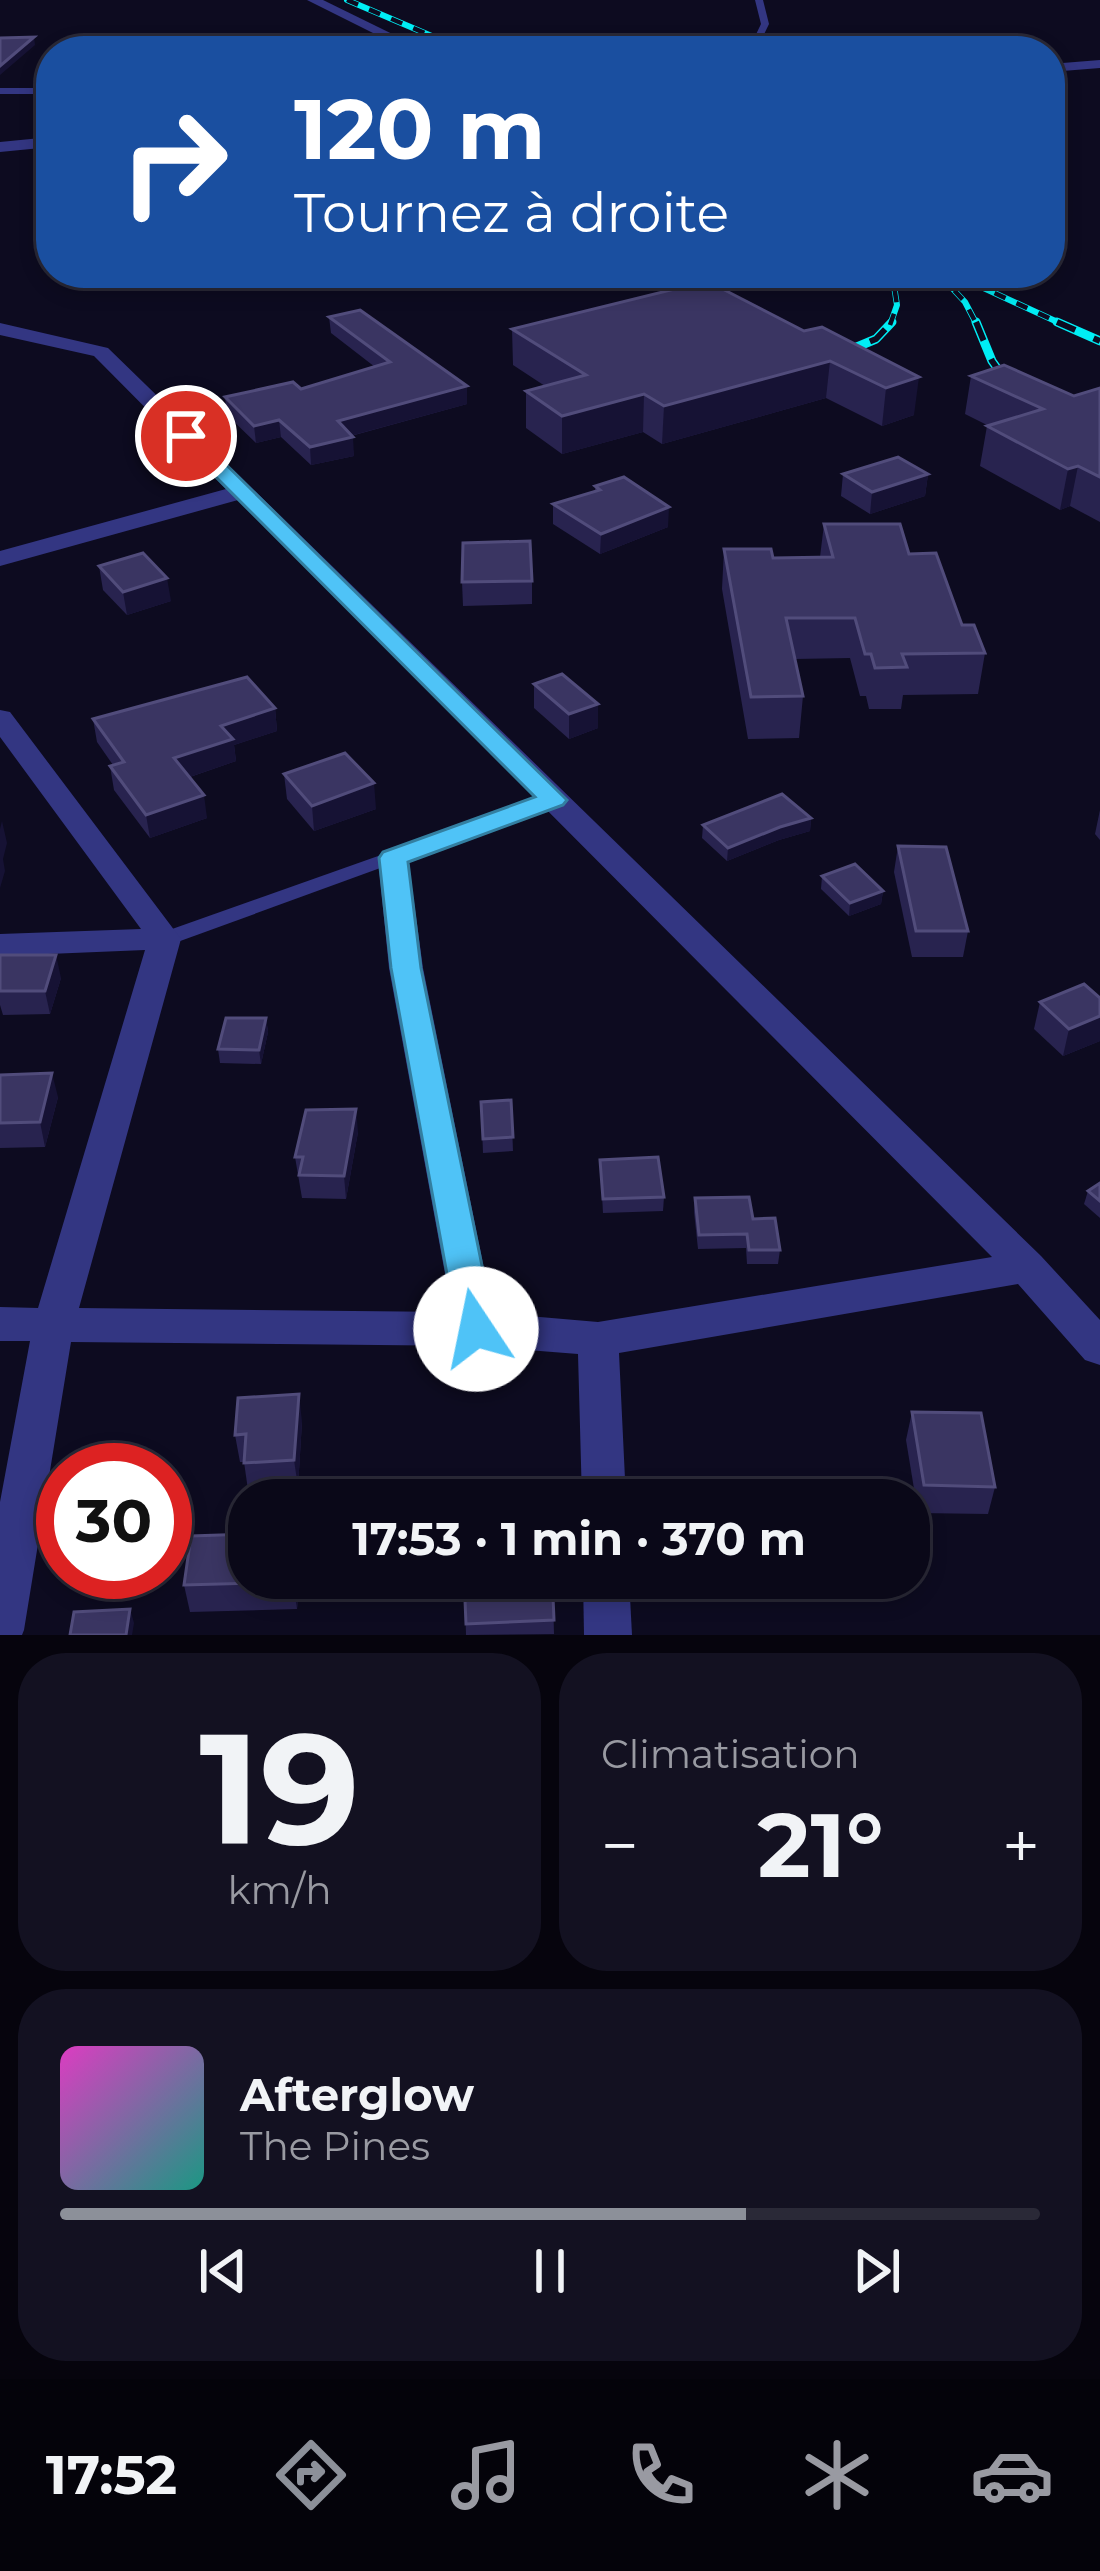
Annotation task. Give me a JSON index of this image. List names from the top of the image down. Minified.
{"page":{"turn":["120 m","Tournez à droite"],"limit":"30","trip":"17:53 · 1 min · 370 m","tile":[["19","km/h"],"Climatisation"],"heat":["−","21°","+"],"song":["Afterglow","The Pines"],"tabs":"17:52"}}
